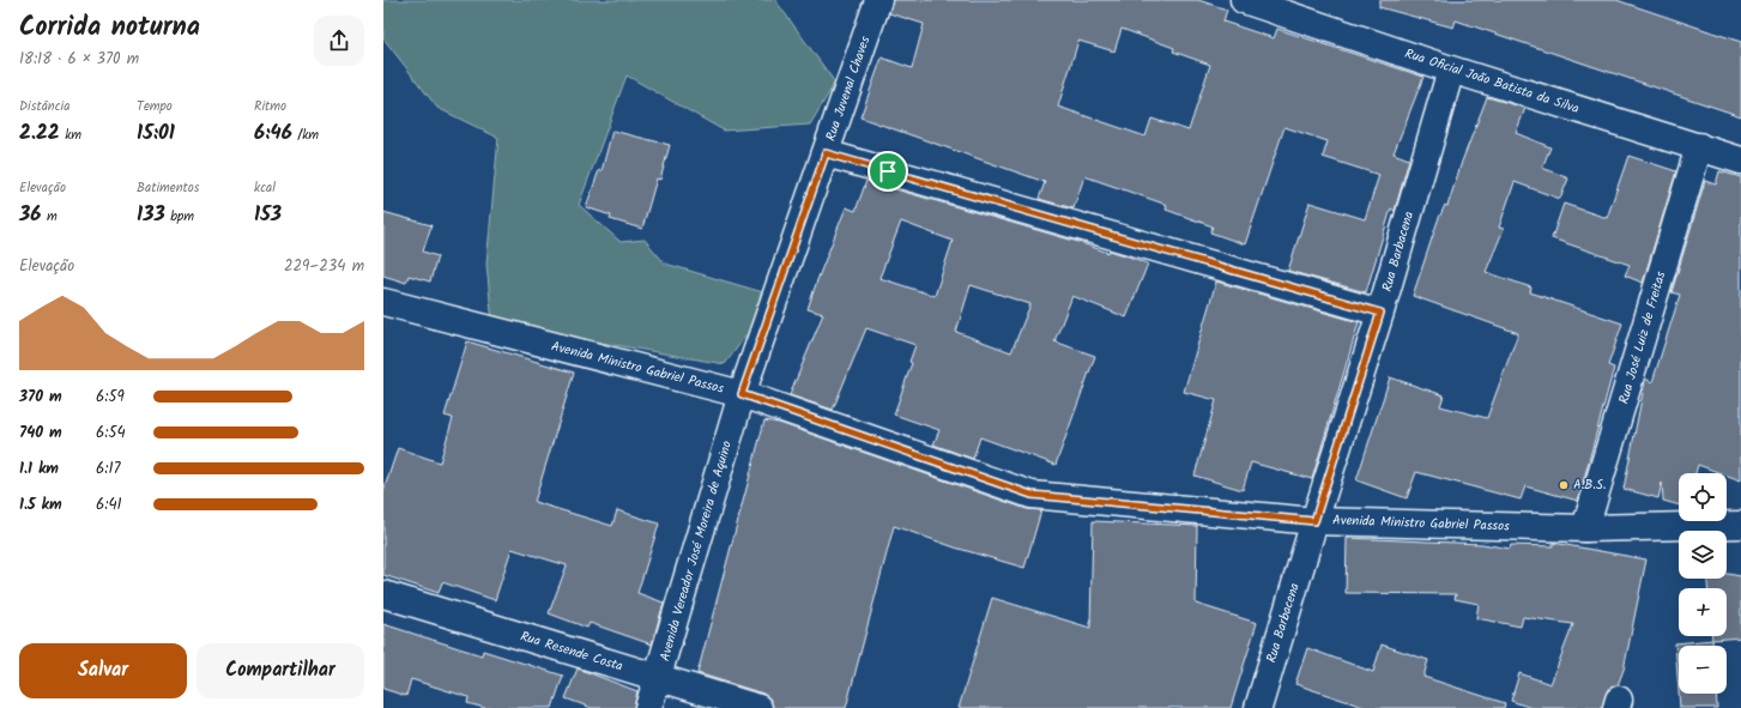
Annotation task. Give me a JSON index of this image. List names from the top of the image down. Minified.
{"streets":{"street":["Rua Oficial João Batista da Silva","Rua Juvenal Chaves","Rua Barbacena","Rua José Luiz de Freitas","Avenida Ministro Gabriel Passos","Avenida Vereador José Moreira de Aquino","Rua Resende Costa"]},"crossings":[["Rua Oficial João Batista da Silva","Rua Barbacena"],["Rua Oficial João Batista da Silva","Rua José Luiz de Freitas"],["Rua Juvenal Chaves","Avenida Ministro Gabriel Passos"],["Rua Juvenal Chaves","Avenida Vereador José Moreira de Aquino"],["Rua Barbacena","Avenida Ministro Gabriel Passos"],["Rua José Luiz de Freitas","Avenida Ministro Gabriel Passos"],["Avenida Ministro Gabriel Passos","Avenida Vereador José Moreira de Aquino"],["Avenida Vereador José Moreira de Aquino","Rua Resende Costa"]],"places":["A.B.S."],"page":{"heading":["Corrida noturna","18:18 · 6 × 370 m"],"stats":[["Distância","2.22 km"],["Tempo","15:01"],["Ritmo","6:46 /km"],["Elevação","36 m"],["Batimentos","133 bpm"],["kcal","153"]],"chart":["Elevação","229–234 m"],"list":[{"name":"370 m","note":"6:59"},{"name":"740 m","note":"6:54"},{"name":"1.1 km","note":"6:17"},{"name":"1.5 km","note":"6:41"}],"map_buttons":["+","−"],"buttons":["Salvar","Compartilhar"]}}
